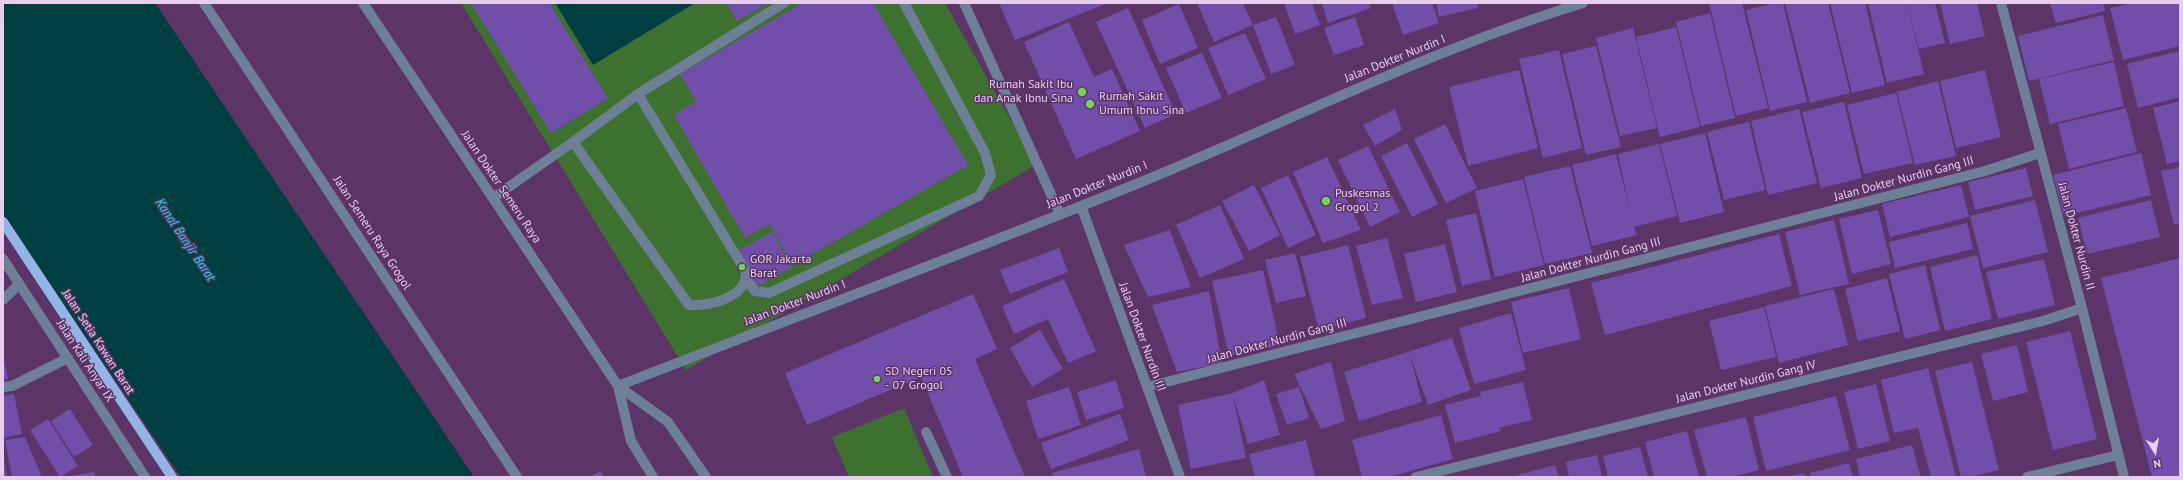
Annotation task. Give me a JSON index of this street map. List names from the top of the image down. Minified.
{"streets":{"main road":["Jalan Setia Kawan Barat"],"street":["Jalan Dokter Nurdin I","Jalan Dokter Nurdin Gang III","Jalan Dokter Semeru Raya","Jalan Semeru Raya Grogol","Jalan Dokter Nurdin II","Jalan Dokter Nurdin III","Jalan Kali Anyar IX","Jalan Dokter Nurdin Gang IV"]},"crossings":[["Jalan Dokter Nurdin I","Jalan Dokter Semeru Raya"],["Jalan Dokter Nurdin I","Jalan Dokter Nurdin III"],["Jalan Dokter Nurdin Gang III","Jalan Dokter Nurdin II"],["Jalan Dokter Nurdin Gang III","Jalan Dokter Nurdin III"],["Jalan Dokter Nurdin II","Jalan Dokter Nurdin Gang IV"]],"water":["Kanal Banjir Barat"],"places":["Rumah Sakit Ibu dan Anak Ibnu Sina","Rumah Sakit Umum Ibnu Sina","Puskesmas Grogol 2","GOR Jakarta Barat","SD Negeri 05 - 07 Grogol"],"north":"bottom"}
